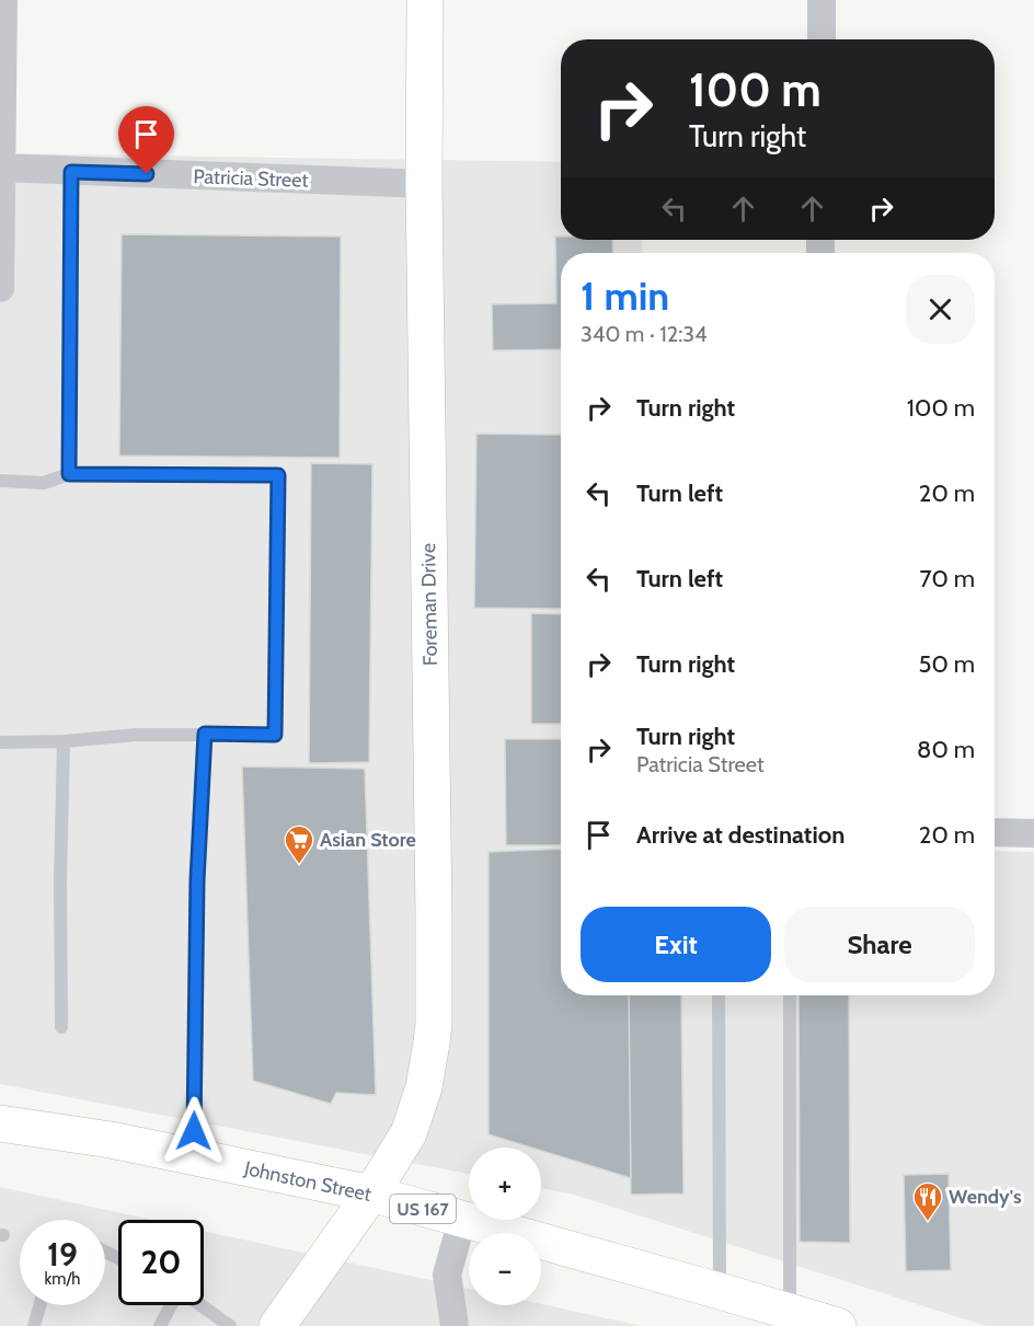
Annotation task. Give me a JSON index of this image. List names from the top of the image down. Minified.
{"streets":{"street":["Patricia Street","Foreman Drive","Johnston Street","US 167"]},"crossings":[["Patricia Street","Foreman Drive"],["Foreman Drive","Johnston Street"]],"places":{"supermarket":["Asian Store"],"restaurant":["Wendy's"]},"page":{"turn":["100 m","Turn right"],"heading":["1 min","340 m · 12:34"],"list":[{"name":"Turn right","value":"100 m"},{"name":"Turn left","value":"20 m"},{"name":"Turn left","value":"70 m"},{"name":"Turn right","value":"50 m"},{"name":"Turn right","note":"Patricia Street","value":"80 m"},{"name":"Arrive at destination","value":"20 m"}],"buttons":["Exit","Share"],"map_buttons":["+","−"],"speed":"19 km/h","limit":"20"}}
